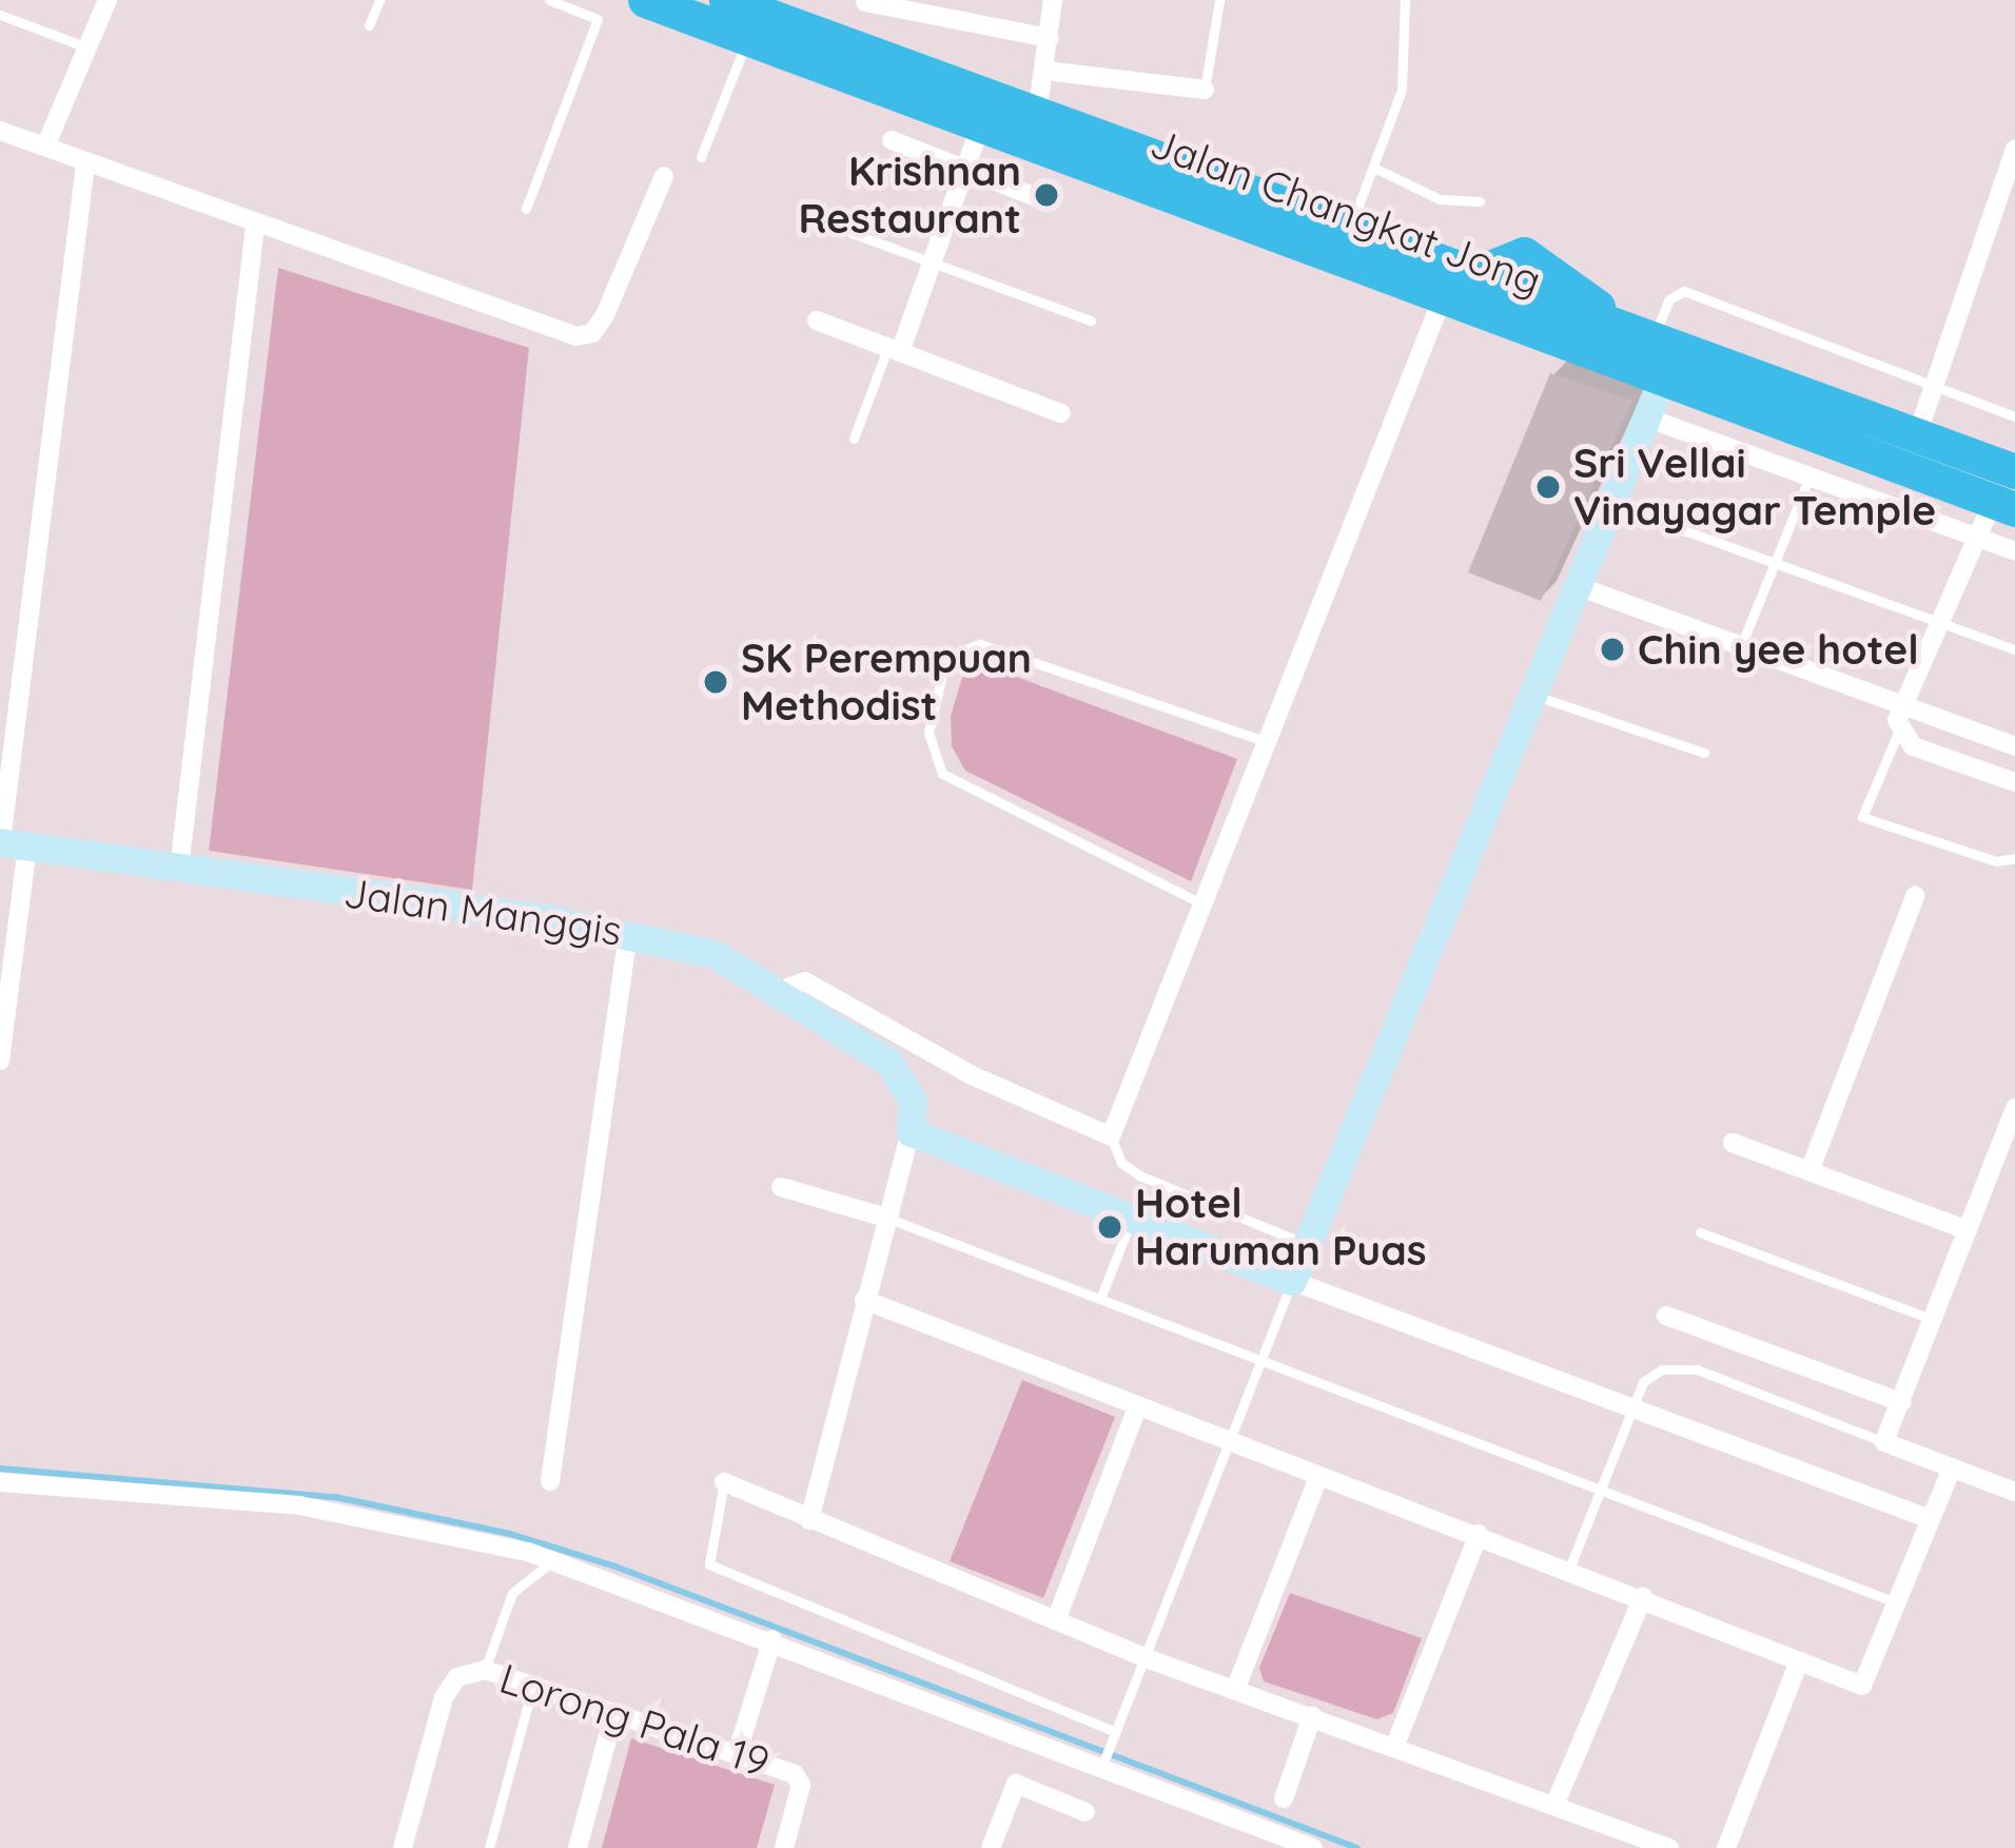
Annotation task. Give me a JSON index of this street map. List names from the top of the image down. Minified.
{"streets":{"highway":["Jalan Changkat Jong"],"street":["Jalan Manggis","Lorong Pala 19"]},"places":["Krishnan Restaurant","Sri Vellai Vinayagar Temple","Chin yee hotel","SK Perempuan Methodist","Hotel Haruman Puas"]}
